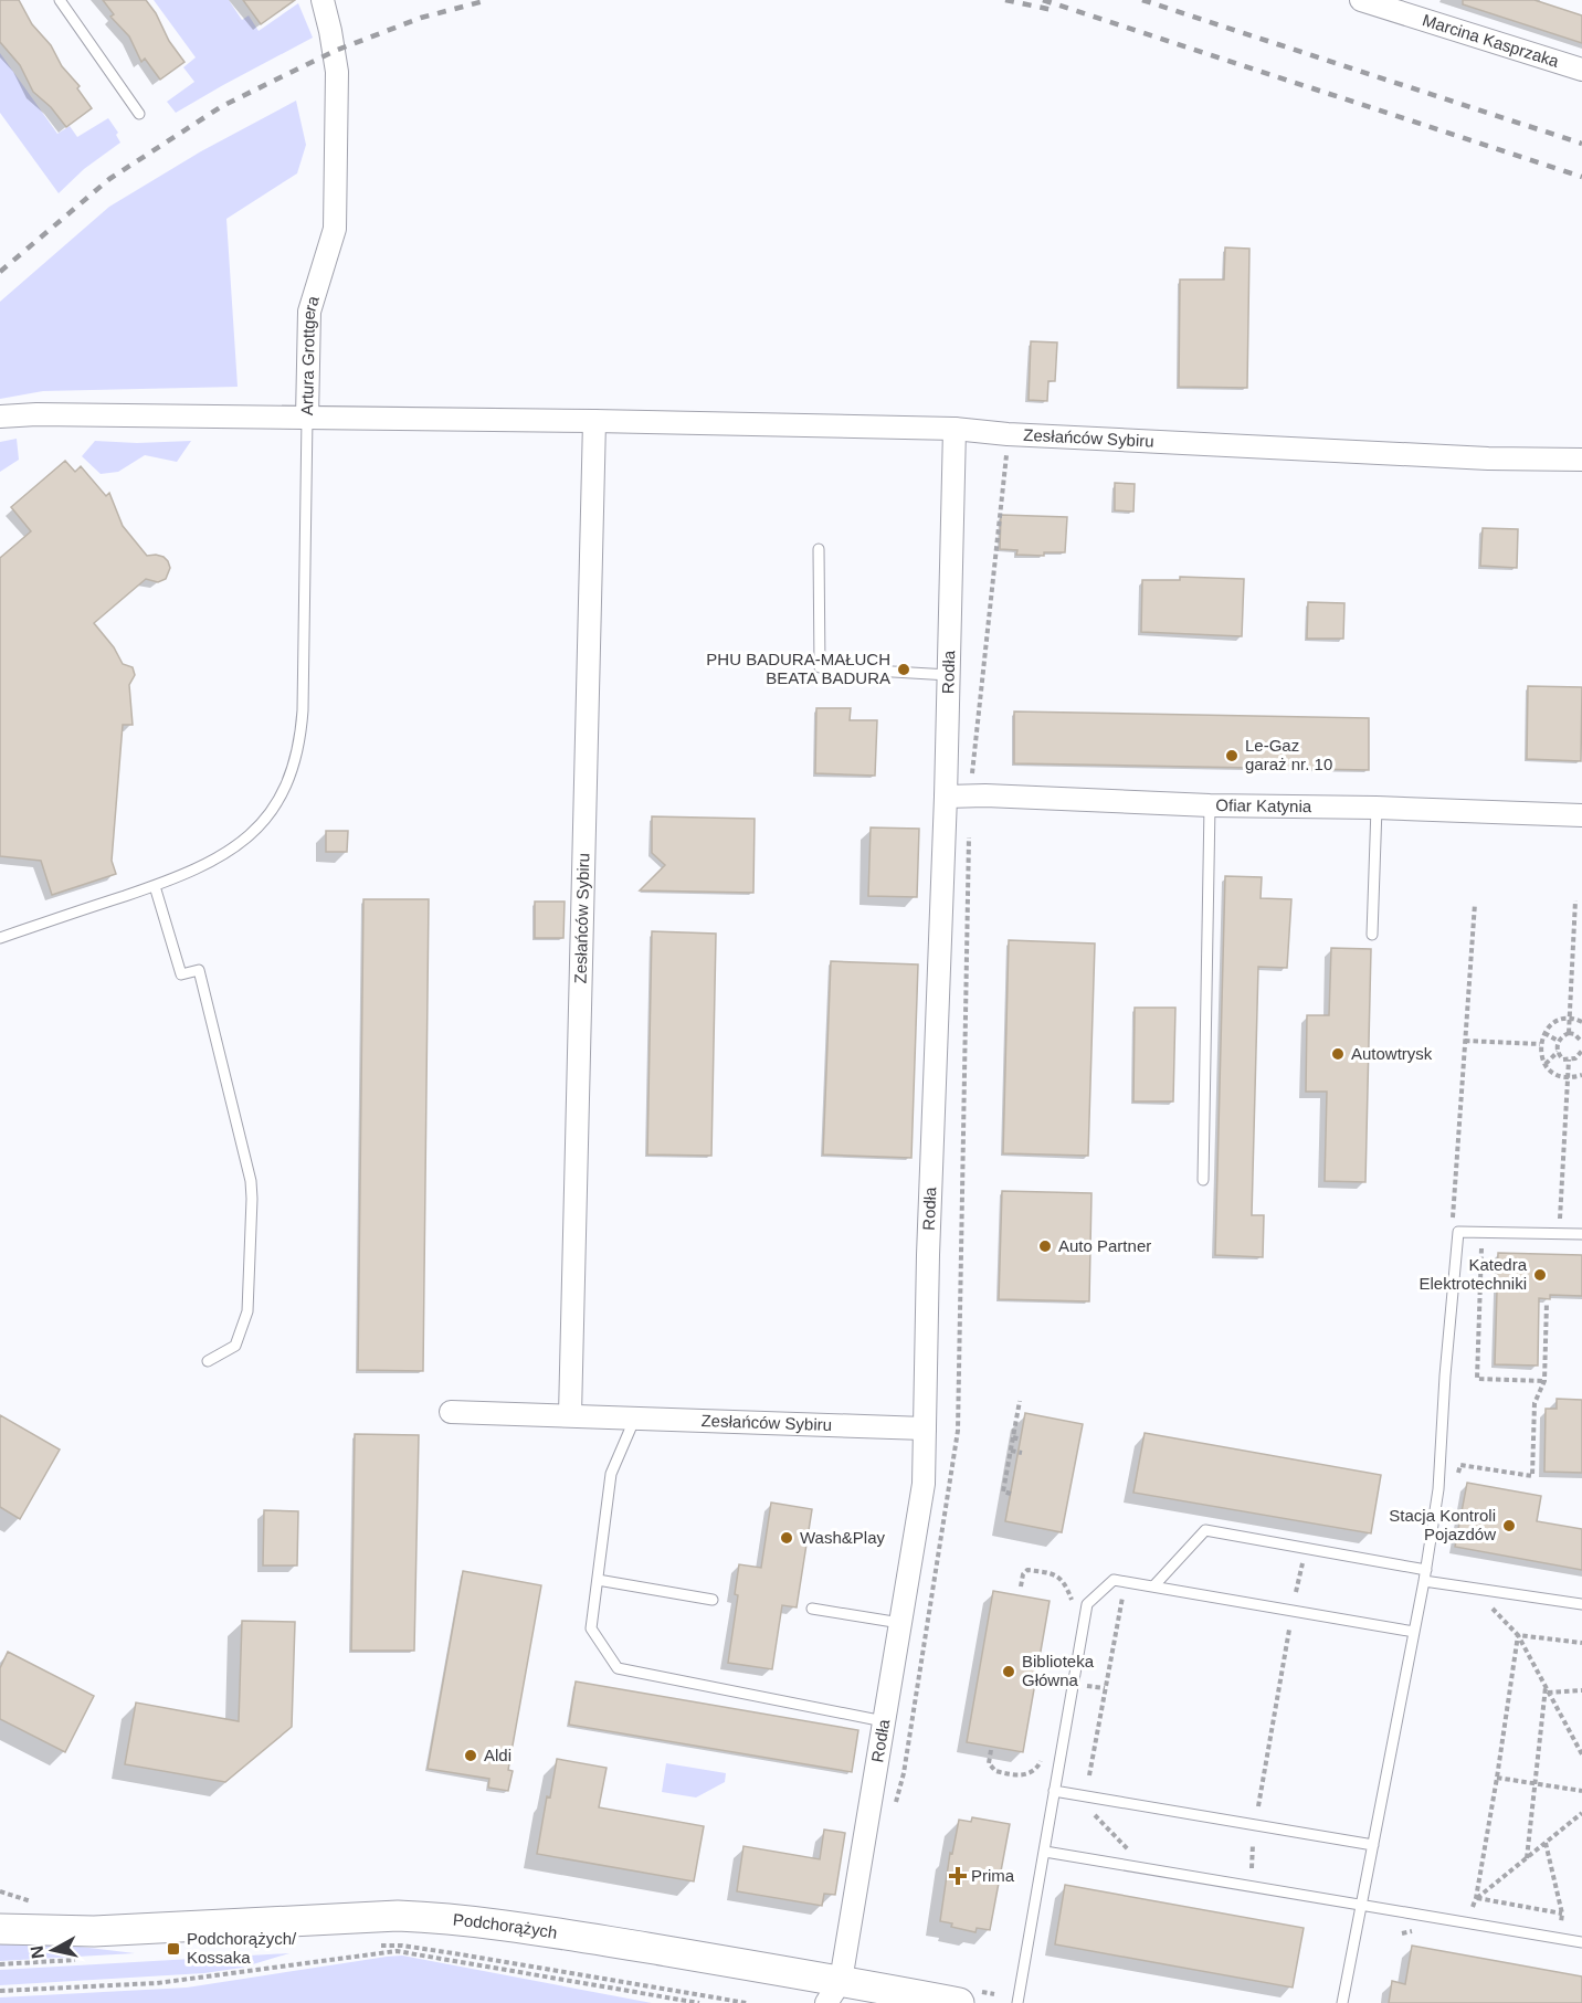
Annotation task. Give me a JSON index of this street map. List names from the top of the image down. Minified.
{"streets":{"street":["Marcina Kasprzaka","Artura Grottgera","Zesłańców Sybiru","Rodła","Ofiar Katynia","Podchorążych"]},"crossings":[["Artura Grottgera","Zesłańców Sybiru"],["Zesłańców Sybiru","Rodła"],["Rodła","Ofiar Katynia"],["Rodła","Podchorążych"]],"places":{"other":["PHU BADURA-MAŁUCH BEATA BADURA","Le-Gaz garaż nr. 10","Autowtrysk","Auto Partner","Katedra Elektrotechniki","Stacja Kontroli Pojazdów","Wash&Play","Biblioteka Główna","Aldi"],"health":["Prima"],"transit":["Podchorążych/ Kossaka"]},"north":"left"}
